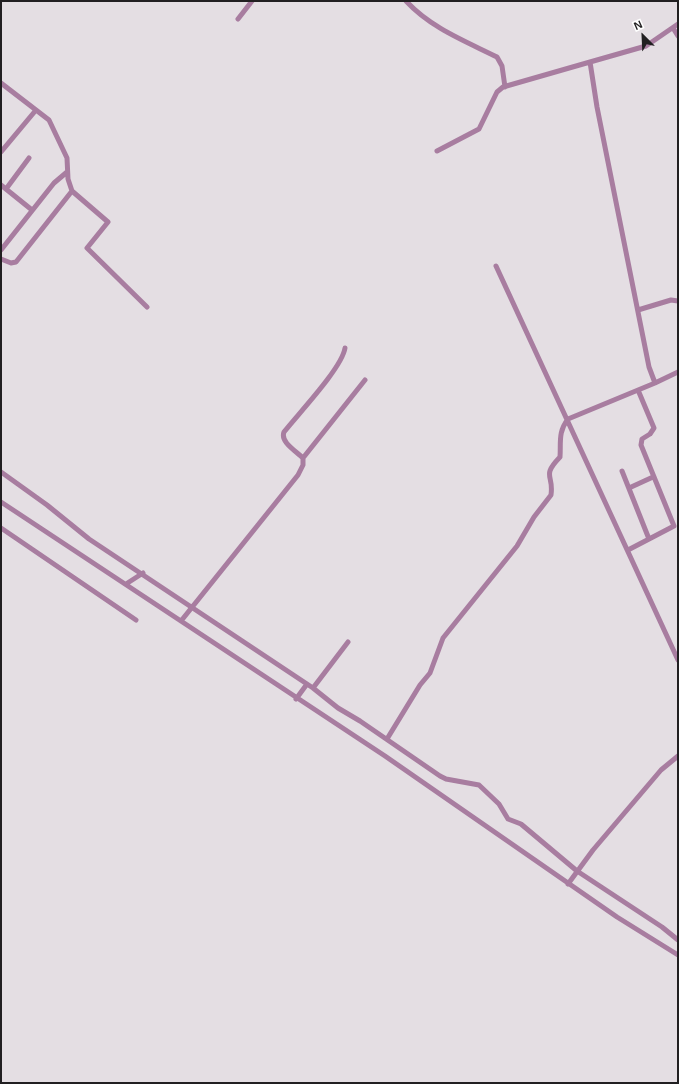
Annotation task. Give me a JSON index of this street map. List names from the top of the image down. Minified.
{"north":"top left"}
